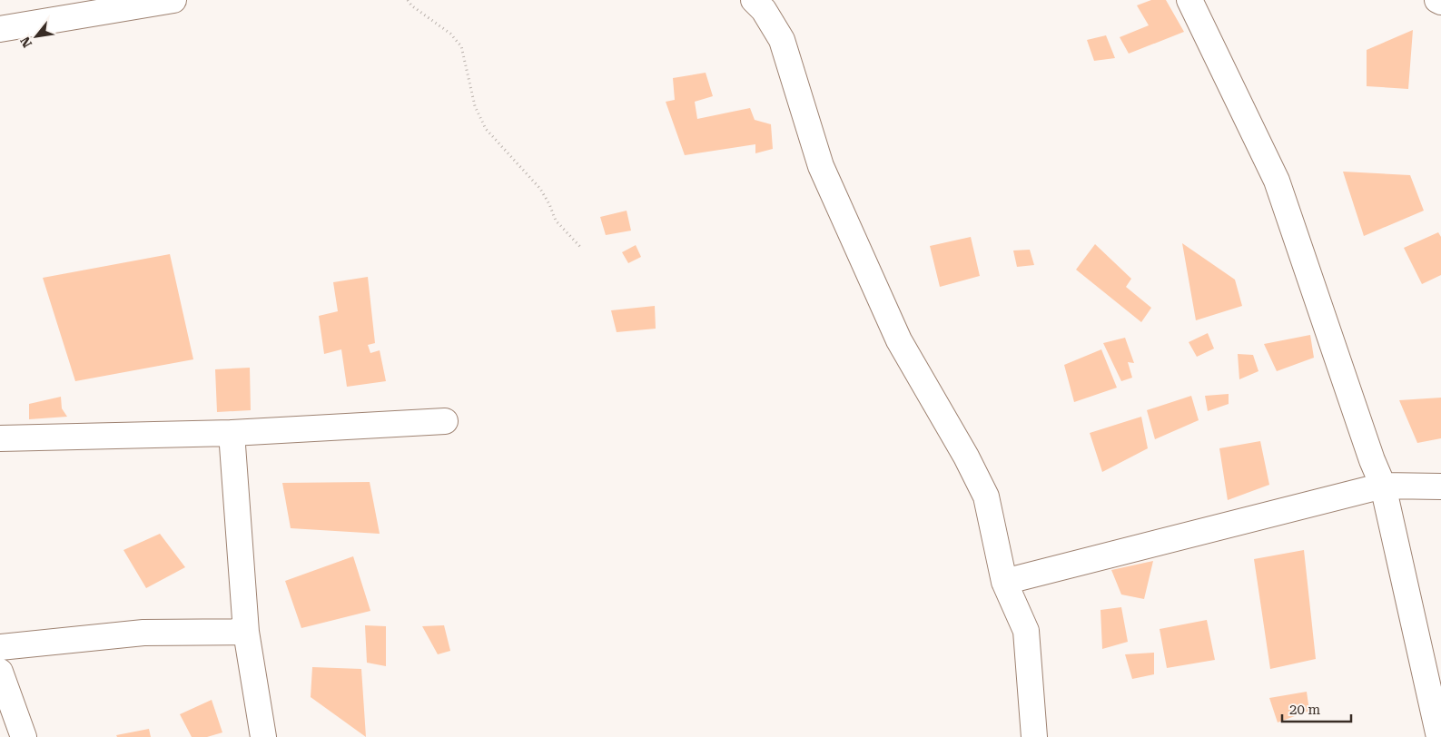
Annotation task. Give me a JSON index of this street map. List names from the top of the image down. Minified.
{"scale_bar":"20 m","north":"bottom left"}
